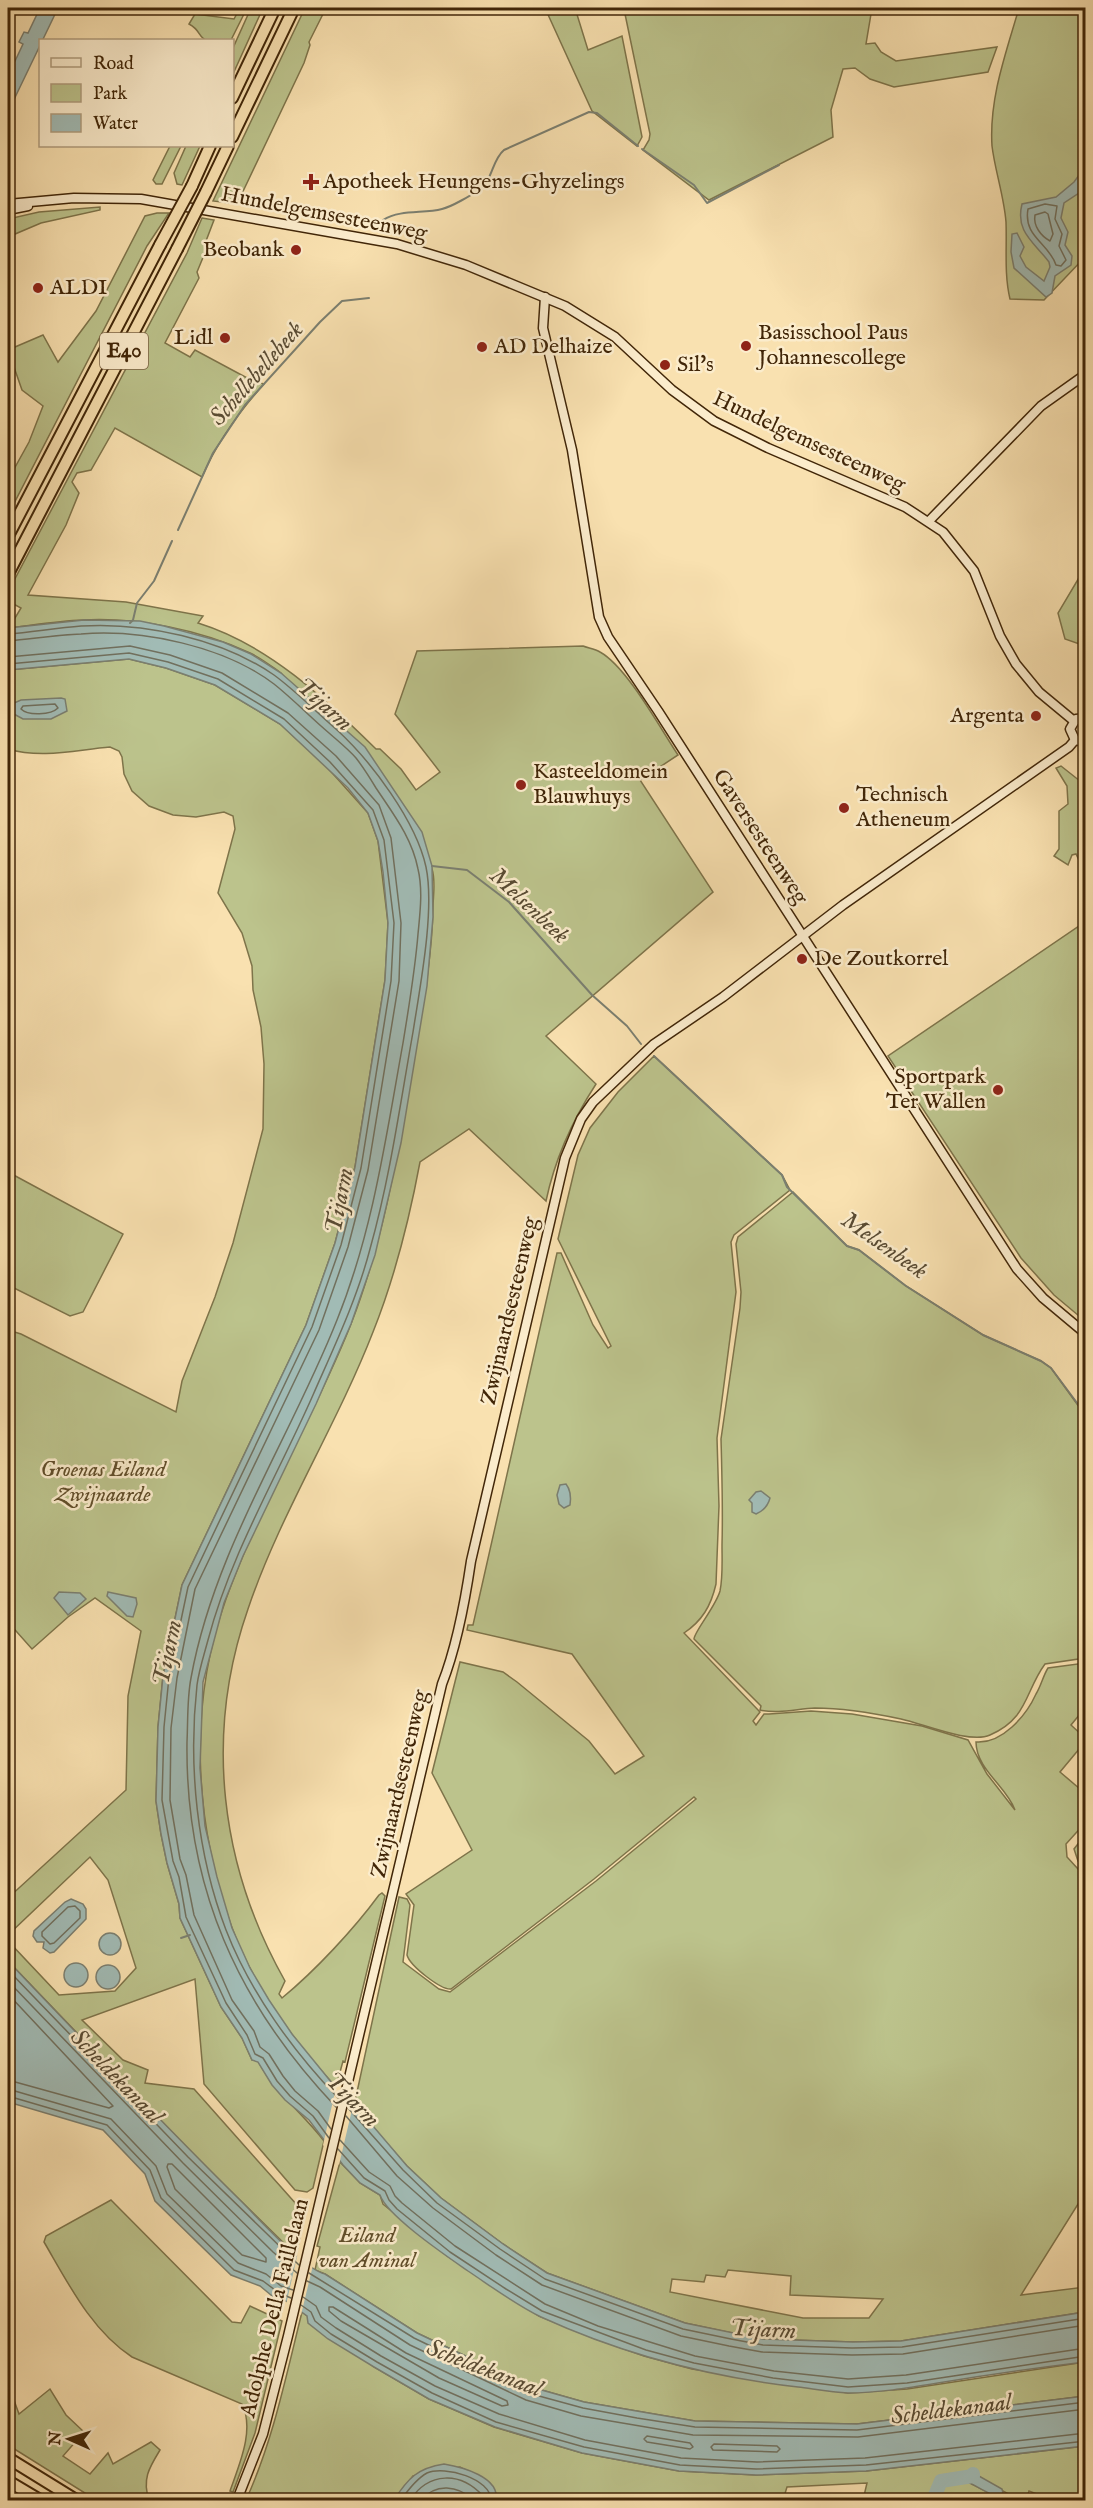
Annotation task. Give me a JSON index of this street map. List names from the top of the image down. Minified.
{"streets":{"highway":["E40"],"main road":["Hundelgemsesteenweg","Gaversesteenweg","Zwijnaardsesteenweg","Adolphe Della Faillelaan"]},"crossings":[["Hundelgemsesteenweg","Gaversesteenweg"],["Gaversesteenweg","Zwijnaardsesteenweg"],["Zwijnaardsesteenweg","Adolphe Della Faillelaan"]],"water":["Schellebellebeek","Tijarm","Melsenbeek","Scheldekanaal"],"parks":["Groenas Eiland Zwijnaarde","Eiland van Aminal"],"places":{"health":["Apotheek Heungens-Ghyzelings"],"other":["Beobank","ALDI","Lidl","Basisschool Paus Johannescollege","AD Delhaize","Sil's","Argenta","Kasteeldomein Blauwhuys","Technisch Atheneum","De Zoutkorrel","Sportpark Ter Wallen"]},"legend":["Road","Park","Water"],"north":"left"}
